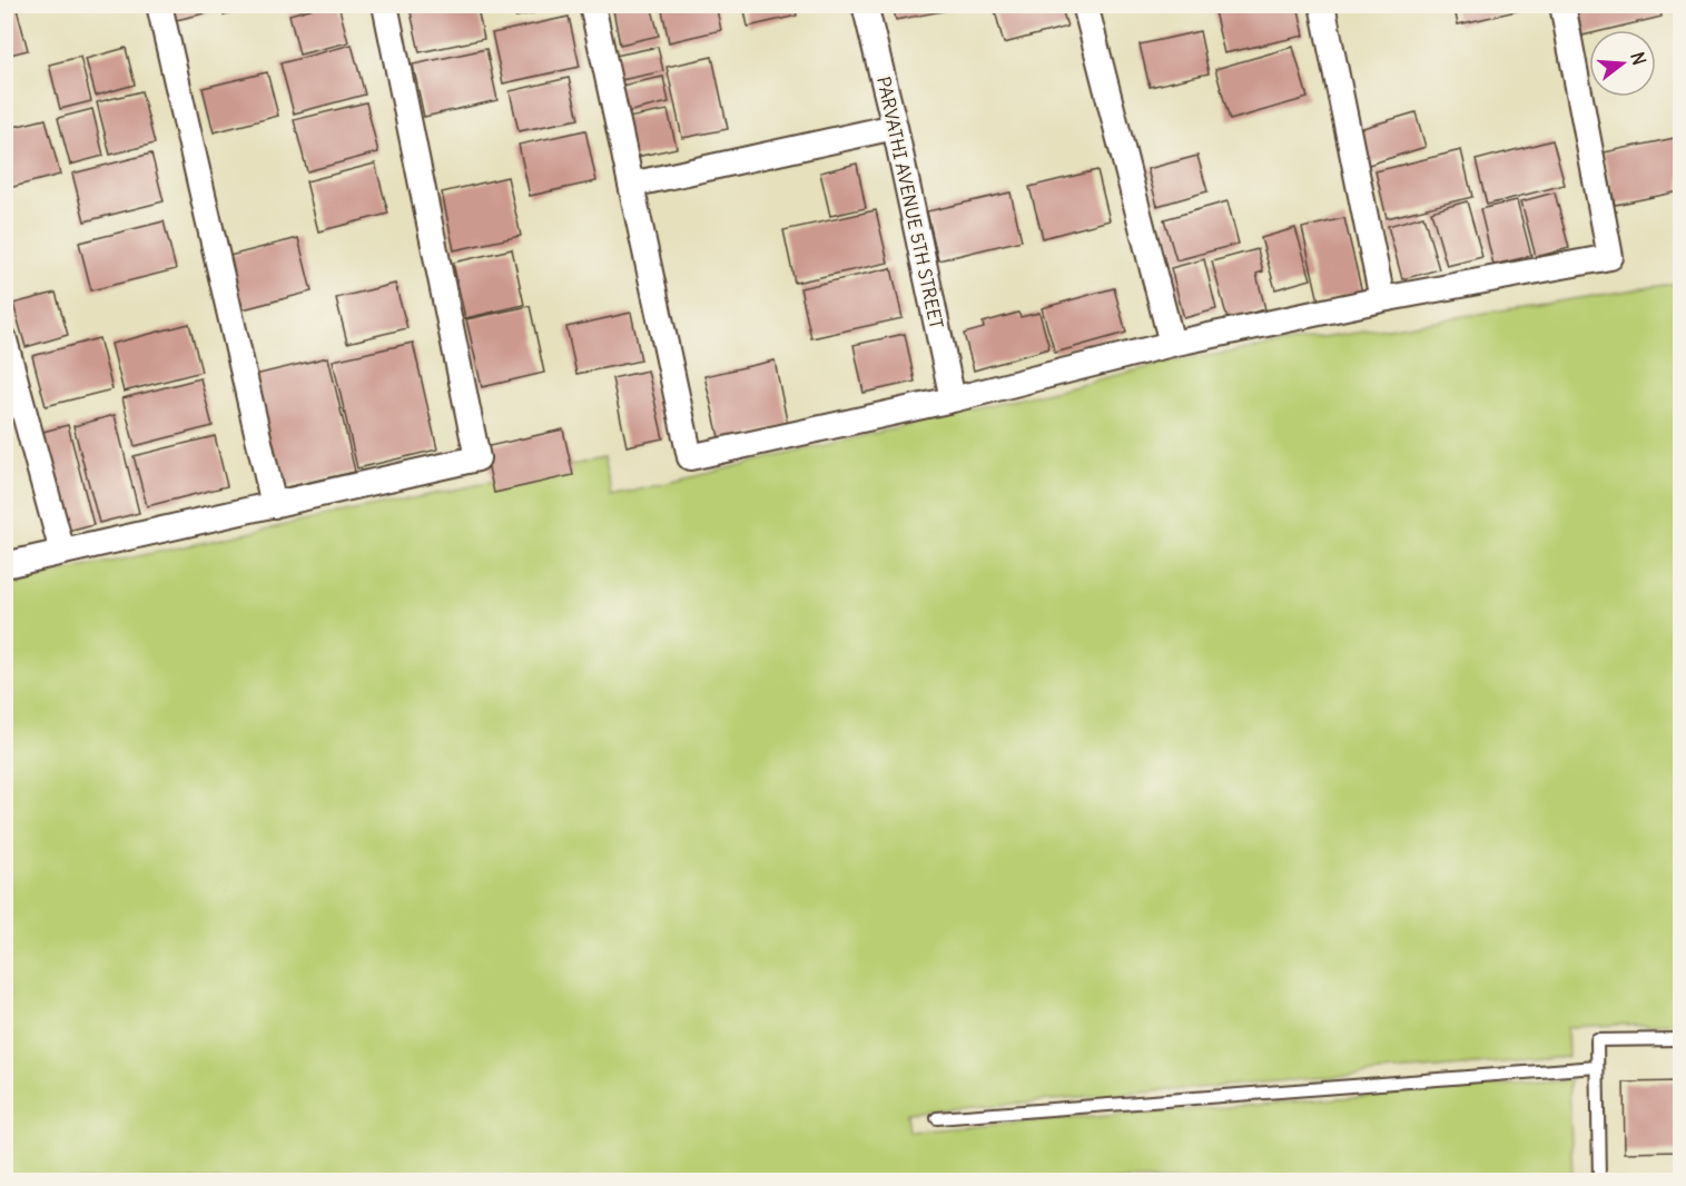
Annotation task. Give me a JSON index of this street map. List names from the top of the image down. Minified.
{"streets":{"street":["PARVATHI AVENUE 5TH STREET"]},"north":"right"}
